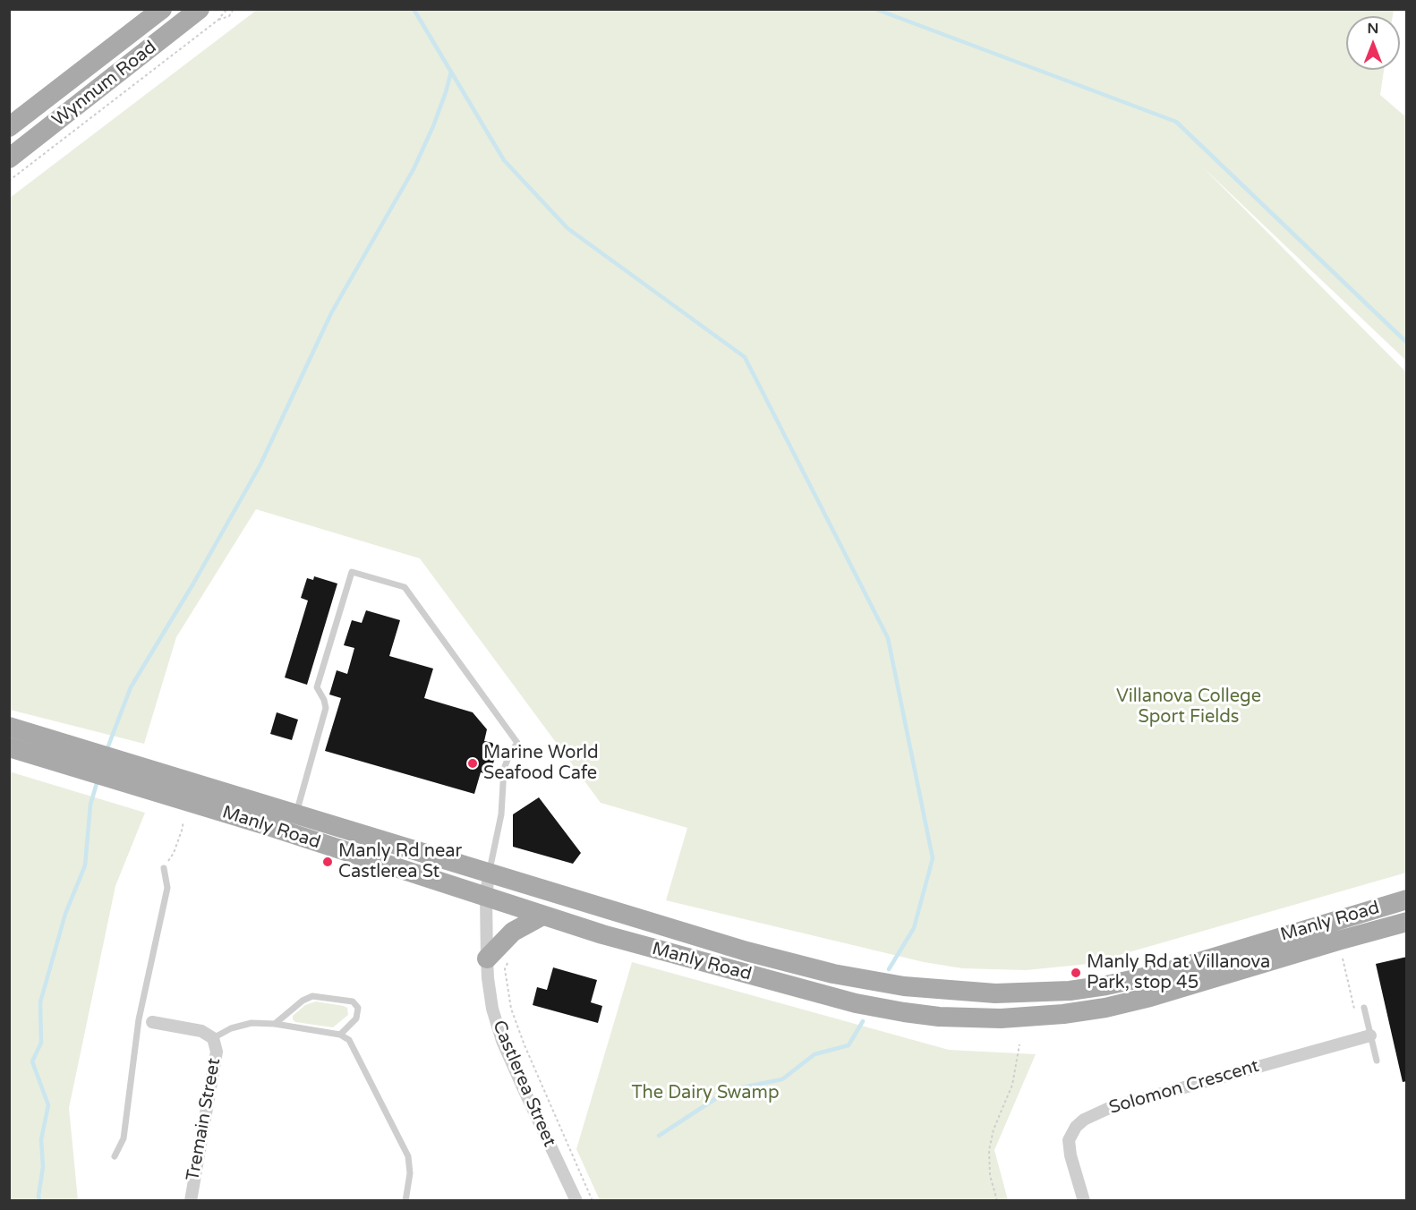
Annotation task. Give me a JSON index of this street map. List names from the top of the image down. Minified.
{"streets":{"main road":["Wynnum Road","Manly Road"],"street":["Castlerea Street","Solomon Crescent","Tremain Street"]},"crossings":[["Manly Road","Castlerea Street"]],"parks":["Villanova College Sport Fields","The Dairy Swamp"],"places":["Marine World Seafood Cafe","Manly Rd near Castlerea St","Manly Rd at Villanova Park, stop 45"],"north":"top"}
